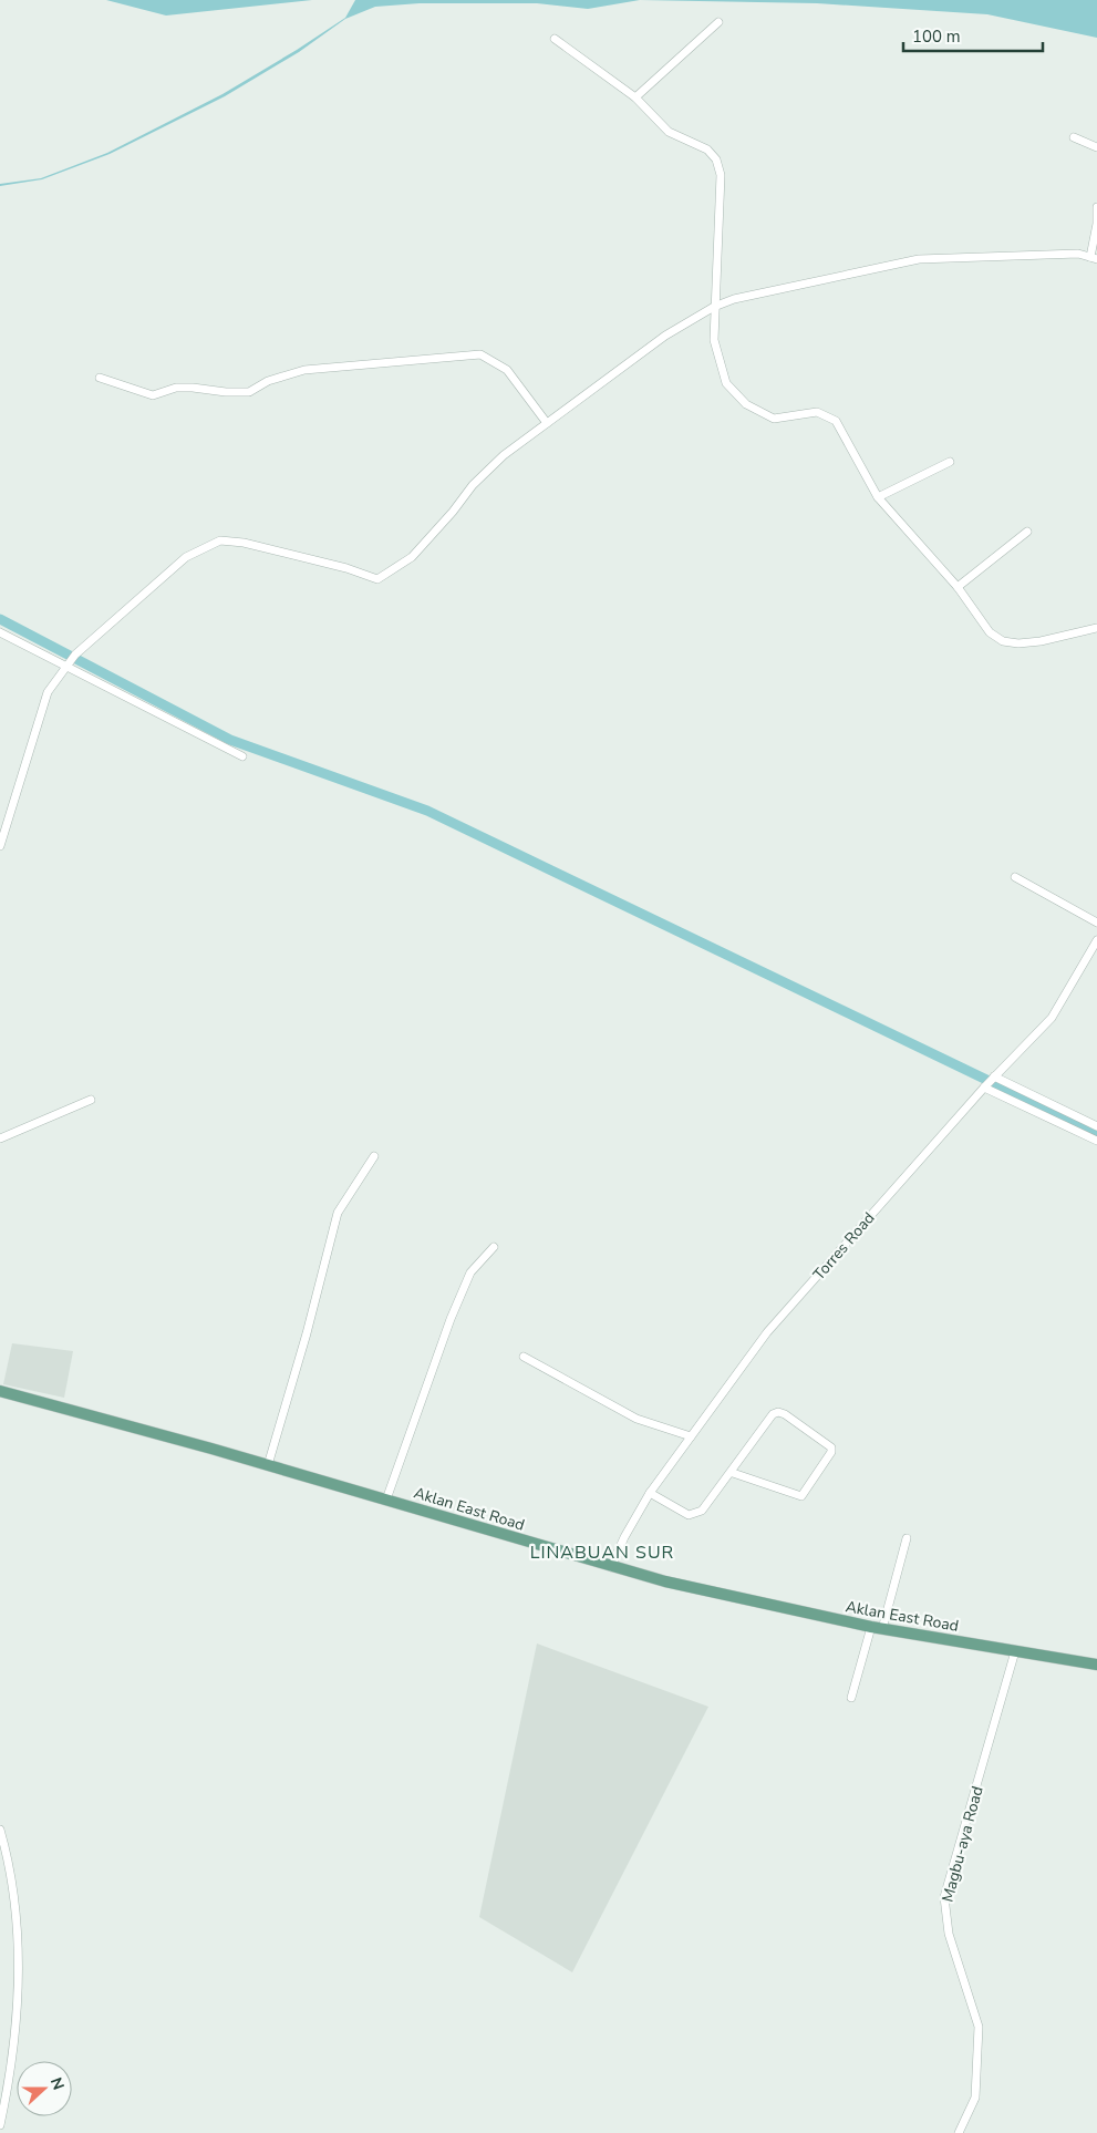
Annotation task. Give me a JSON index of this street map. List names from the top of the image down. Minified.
{"streets":{"main road":["Aklan East Road"],"street":["Torres Road","Magbu-aya Road"]},"crossings":[["Torres Road","Aklan East Road"],["Aklan East Road","Magbu-aya Road"]],"districts":["LINABUAN SUR"],"scale_bar":"100 m","north":"right"}
